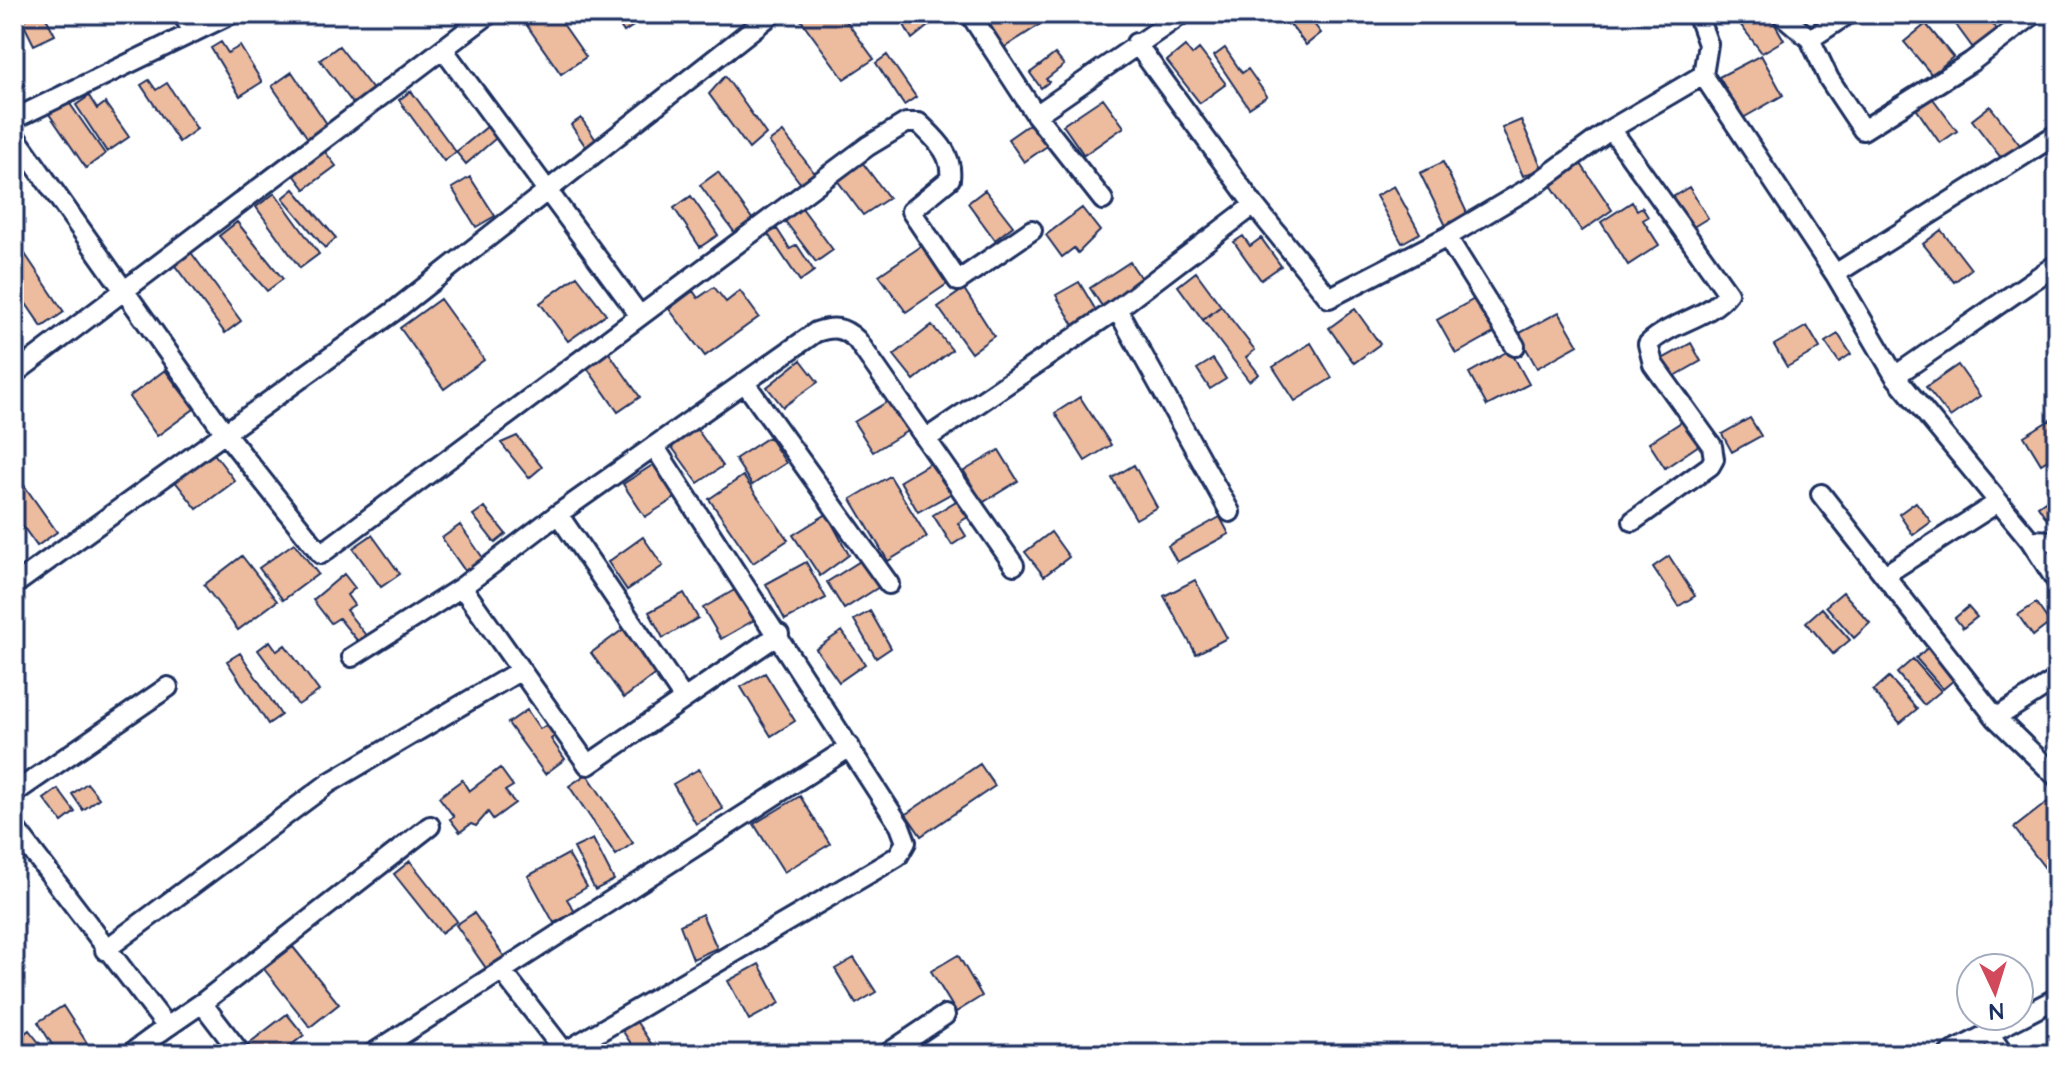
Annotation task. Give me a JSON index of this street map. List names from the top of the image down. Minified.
{"north":"bottom"}
